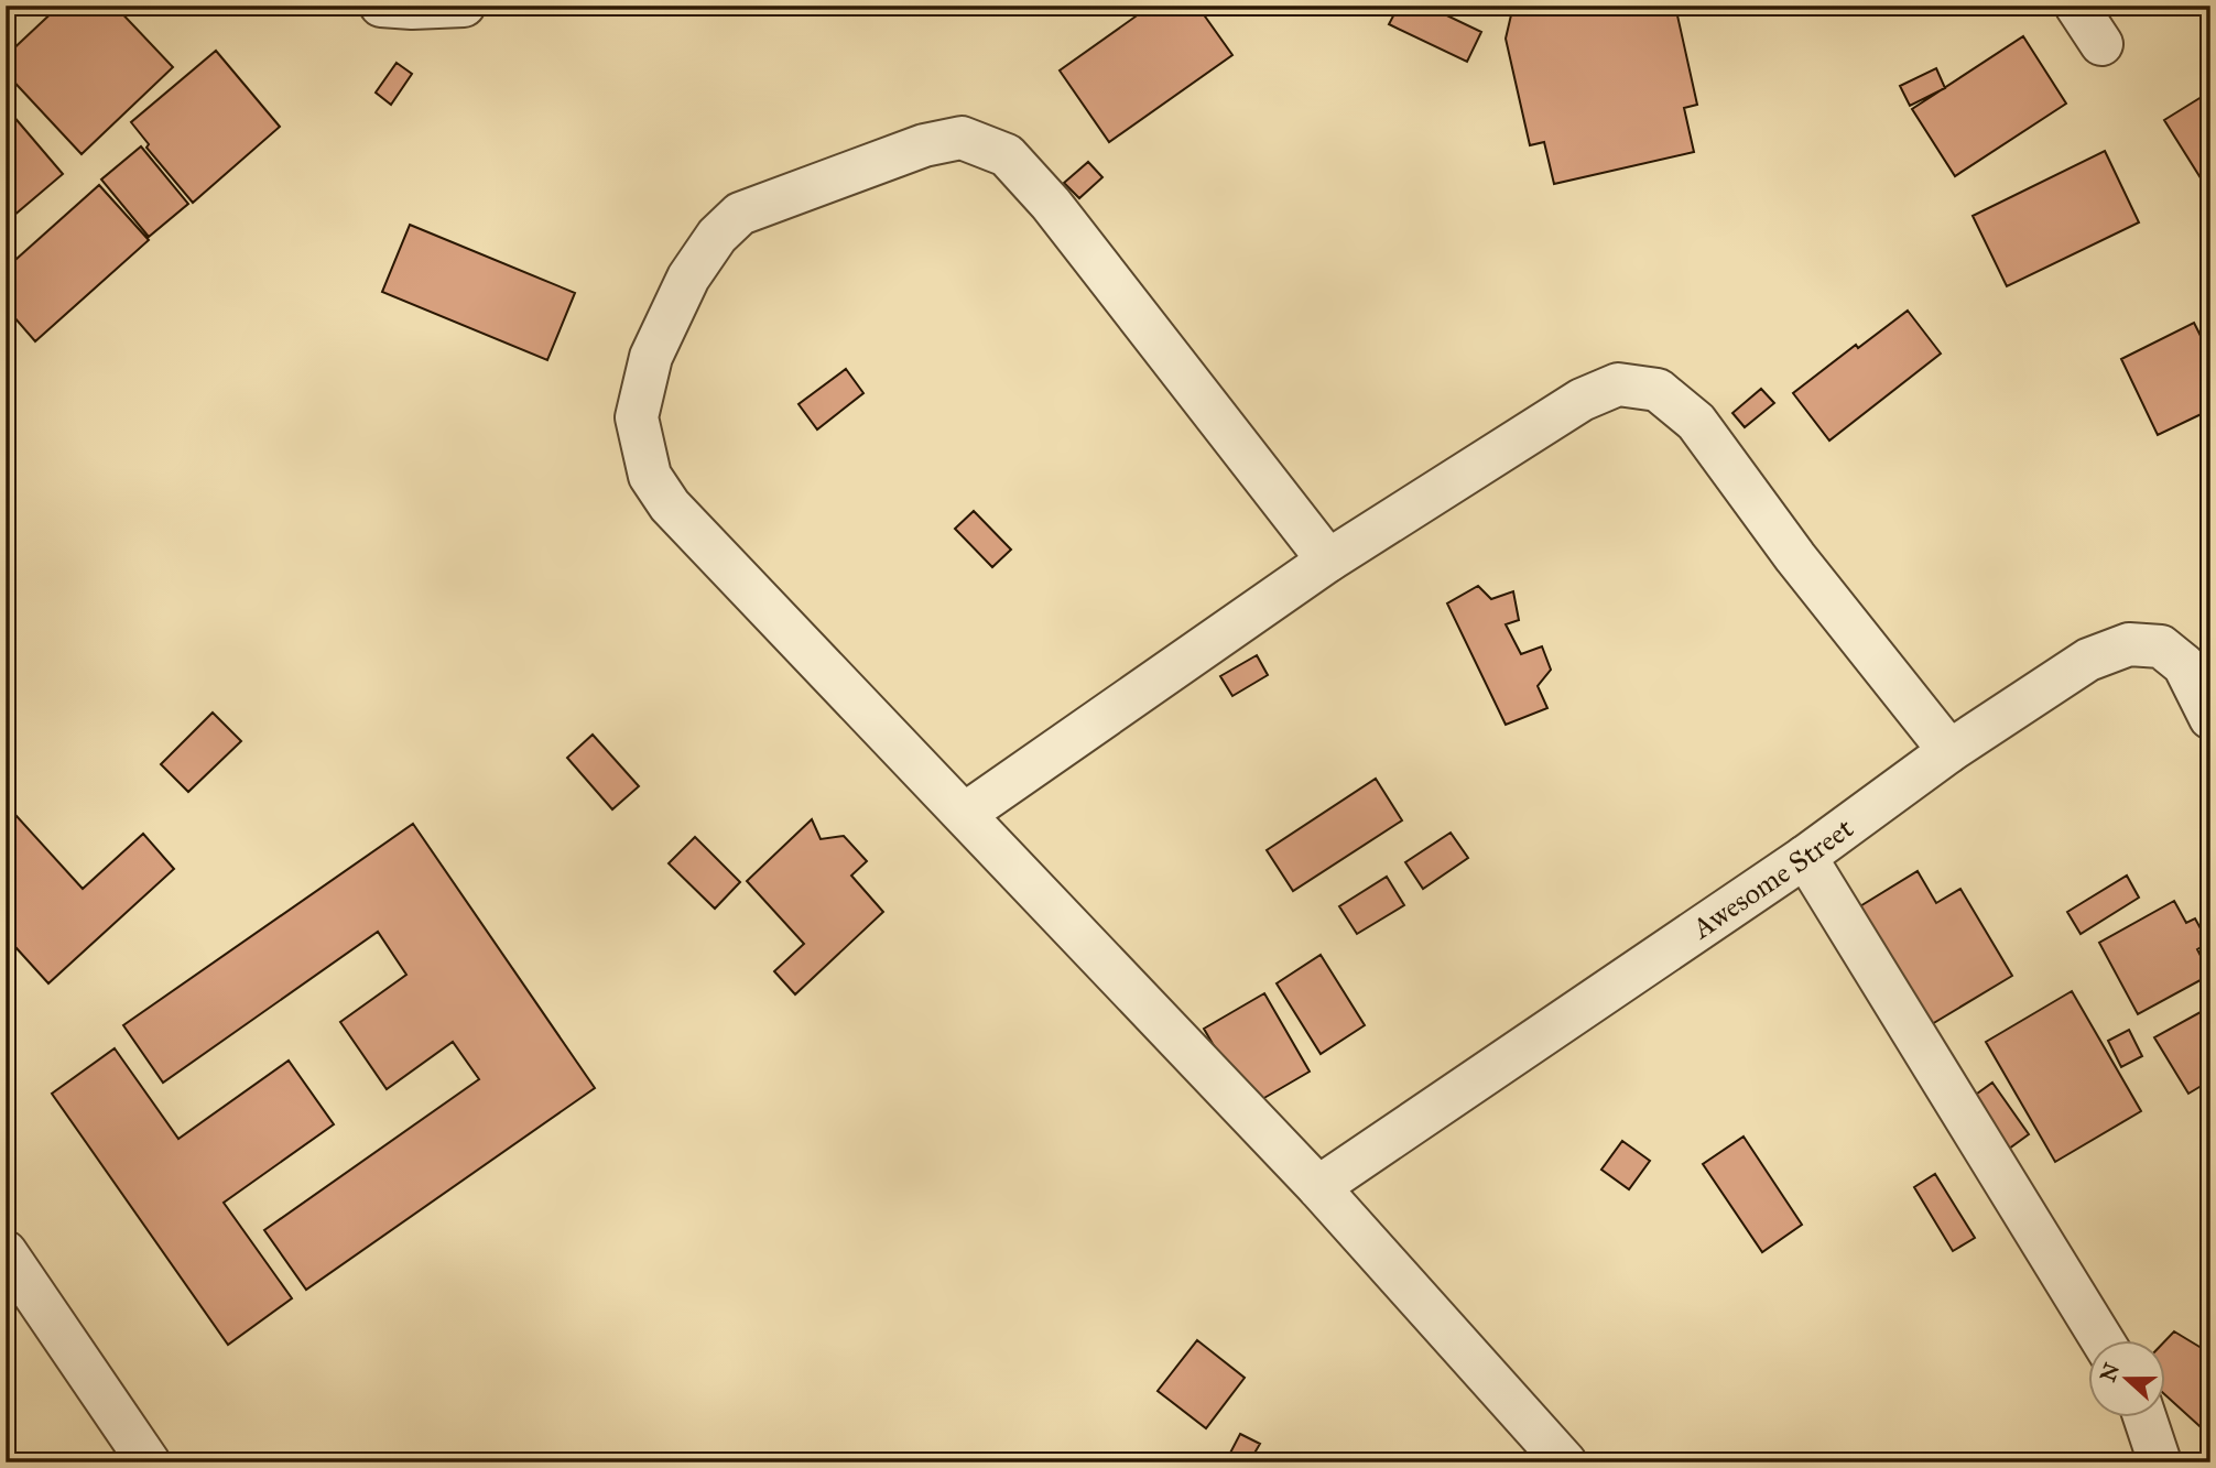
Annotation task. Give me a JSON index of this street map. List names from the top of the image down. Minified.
{"streets":{"street":["Awesome Street"]},"north":"left"}
